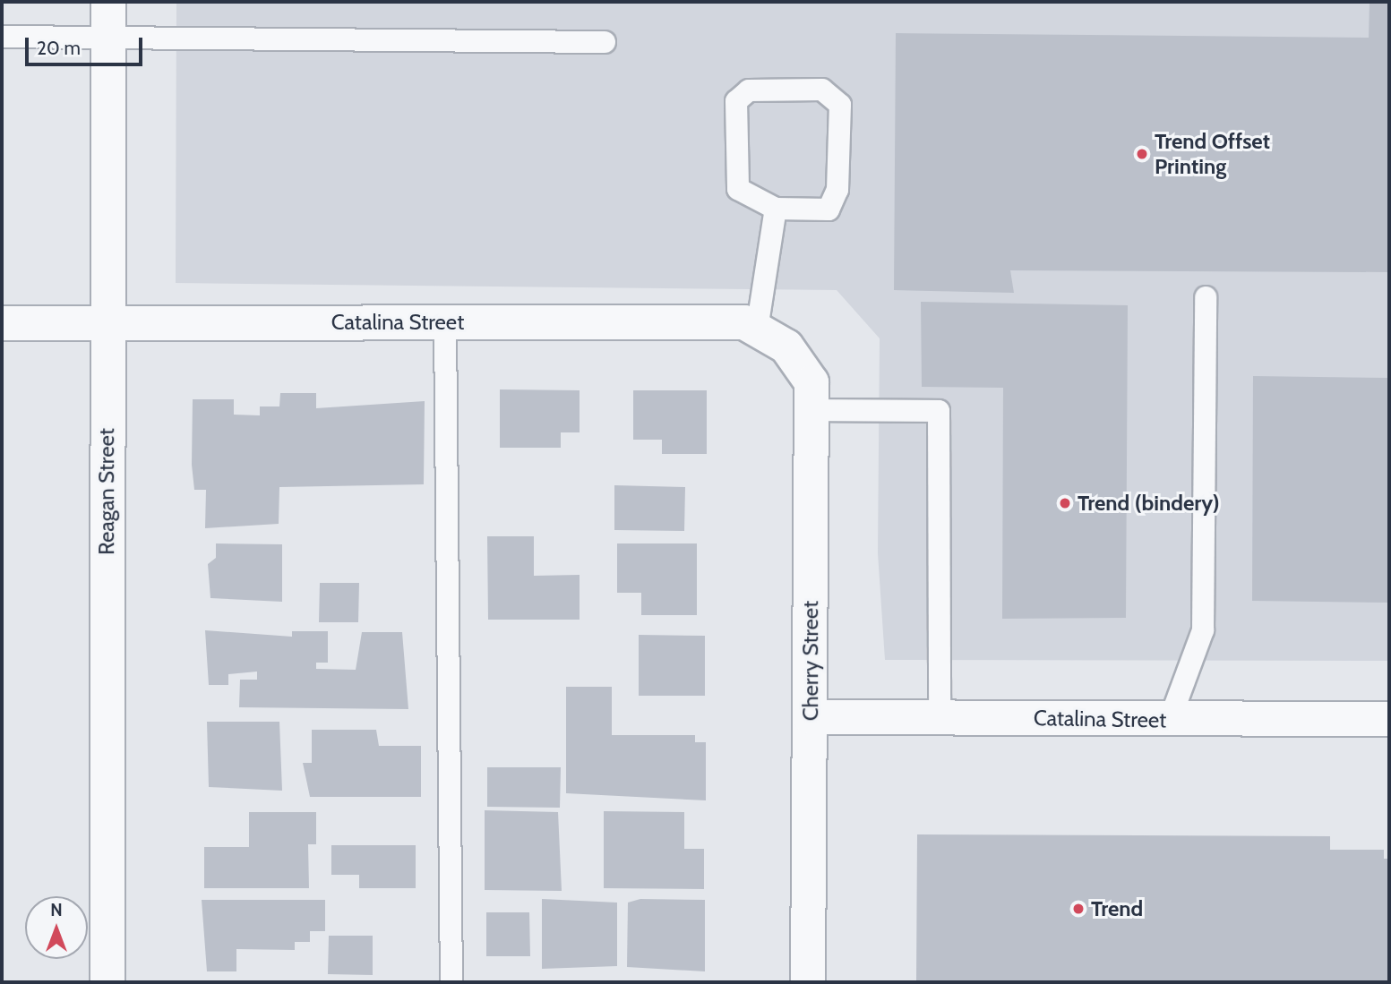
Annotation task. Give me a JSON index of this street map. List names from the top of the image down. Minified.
{"streets":{"street":["Catalina Street","Reagan Street","Cherry Street"]},"crossings":[["Catalina Street","Reagan Street"],["Catalina Street","Cherry Street"]],"places":["Trend Offset Printing","Trend (bindery)","Trend"],"scale_bar":"20 m","north":"top"}
